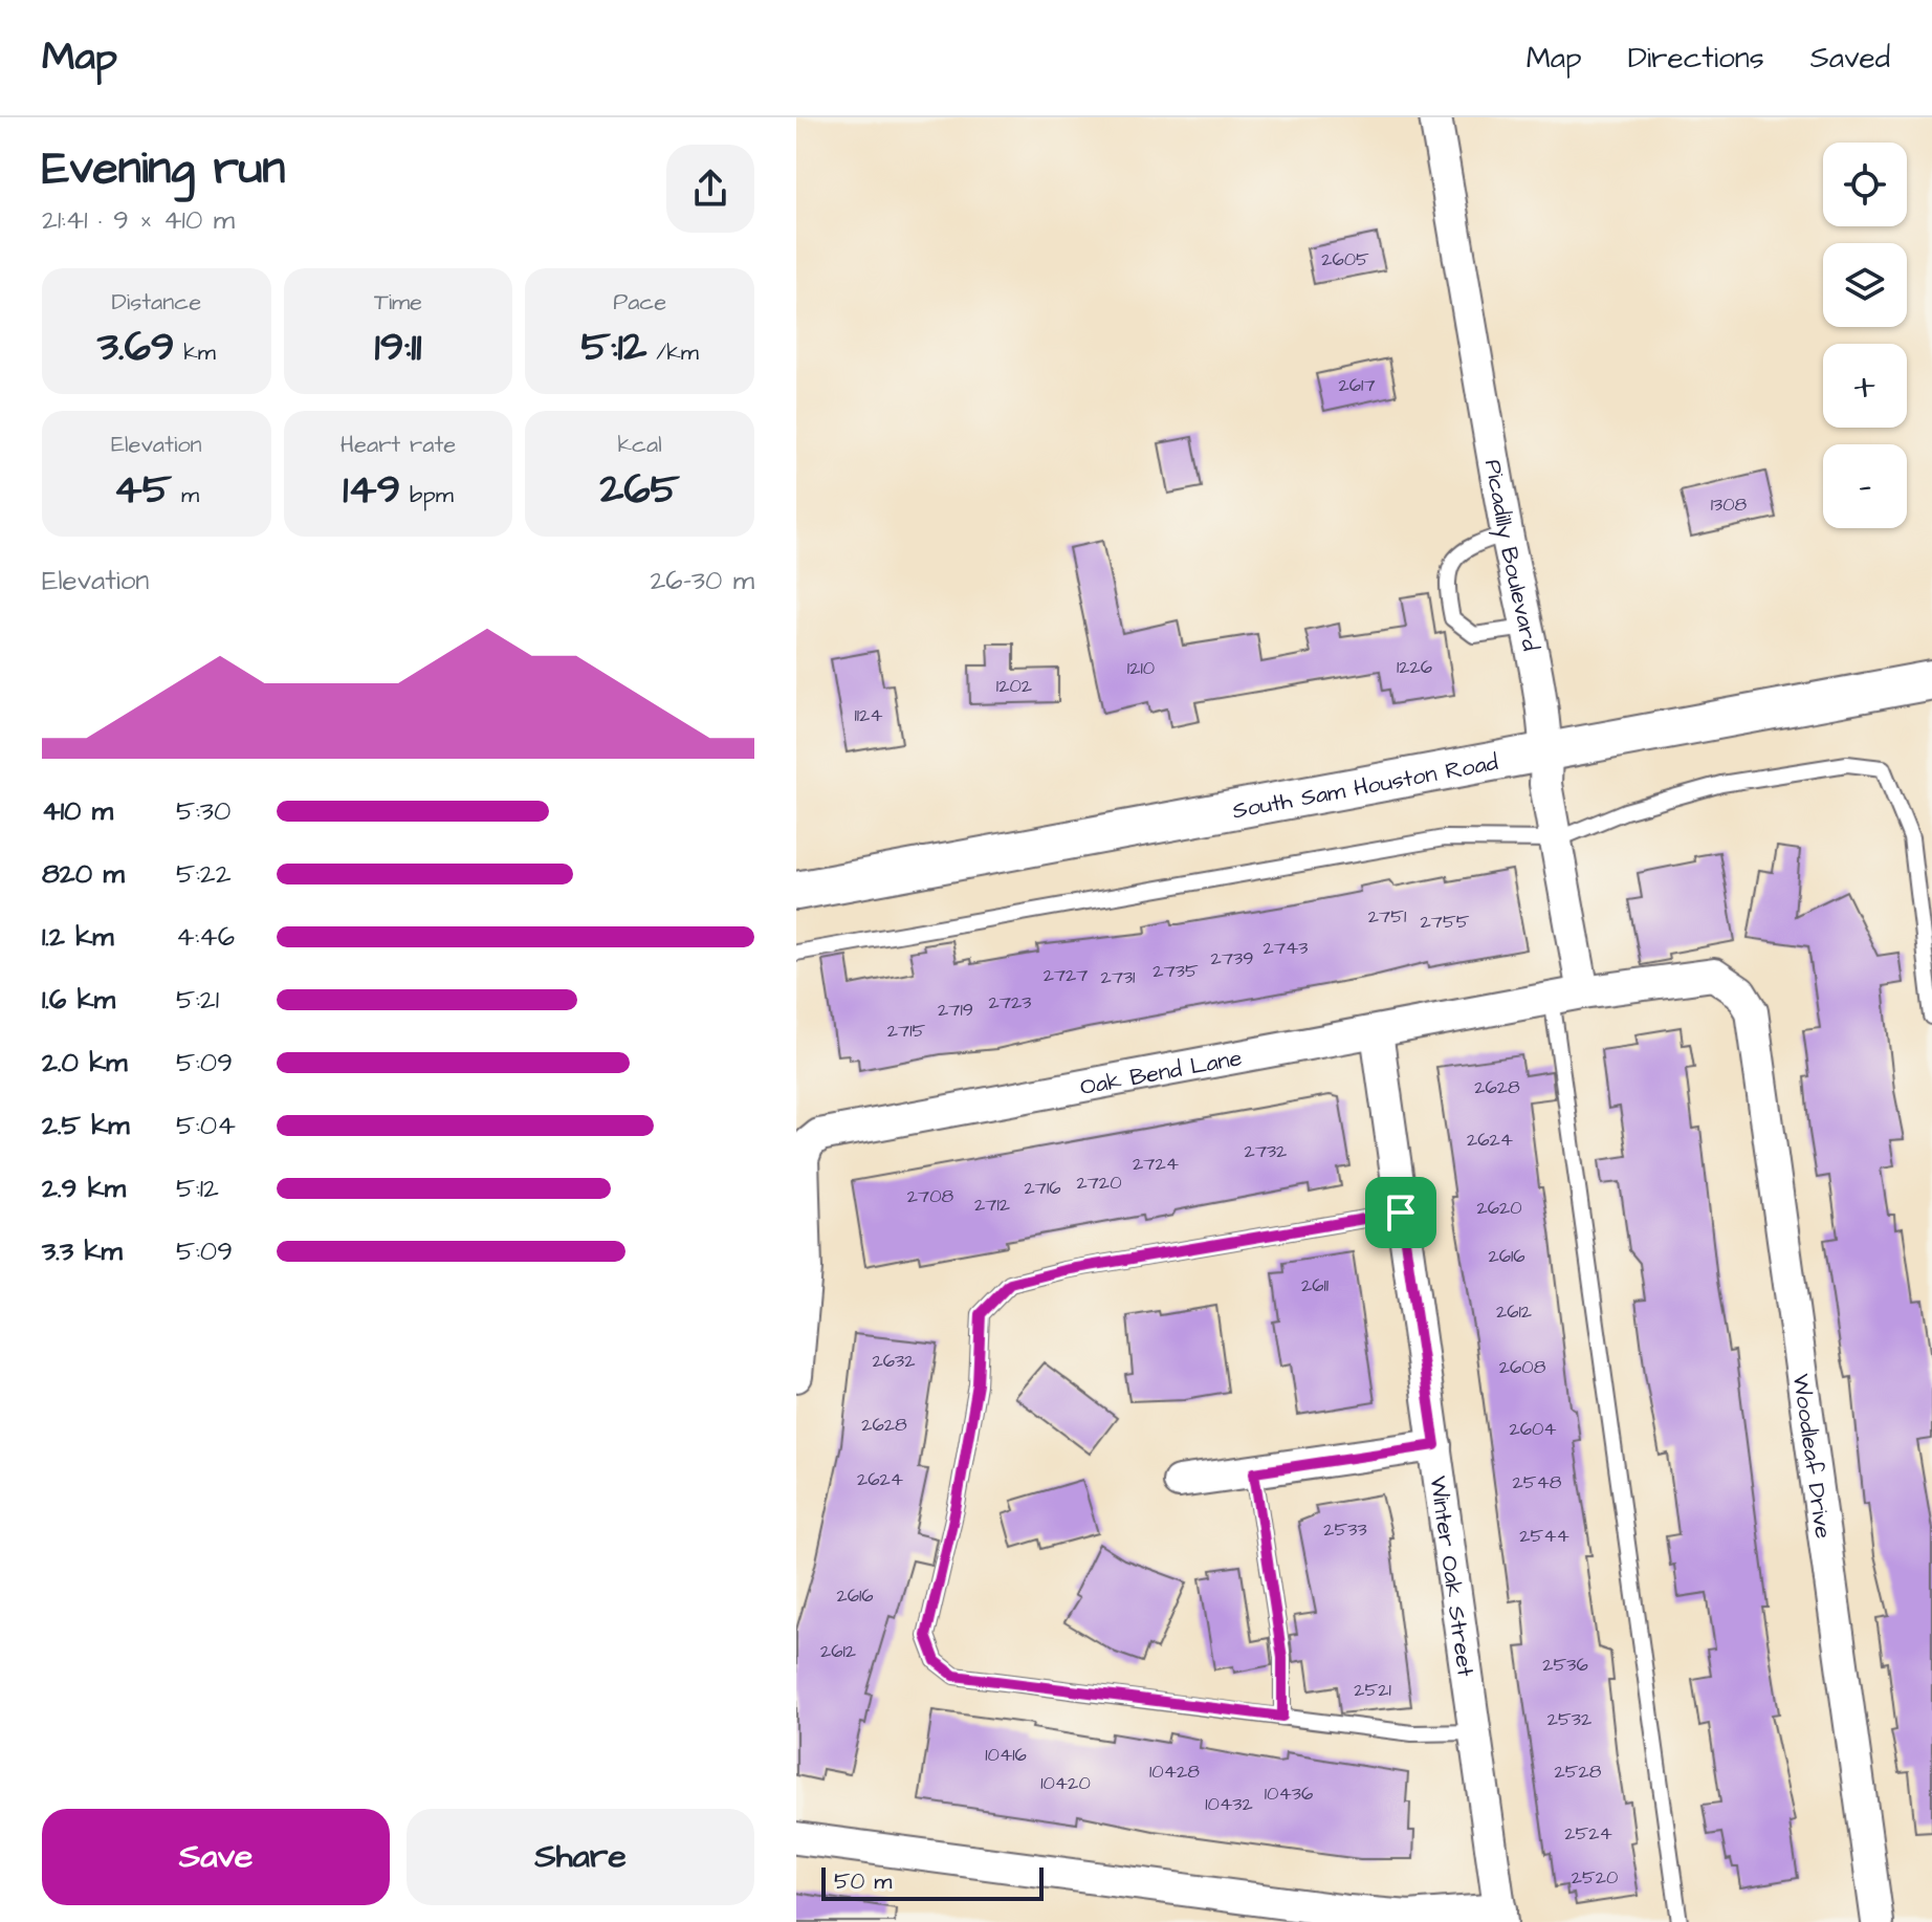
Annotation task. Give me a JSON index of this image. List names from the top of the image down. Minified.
{"streets":{"street":["Picadilly Boulevard","South Sam Houston Road","Oak Bend Lane","Woodleaf Drive","Winter Oak Street"]},"crossings":[["Picadilly Boulevard","South Sam Houston Road"],["Picadilly Boulevard","Oak Bend Lane"],["Oak Bend Lane","Woodleaf Drive"],["Oak Bend Lane","Winter Oak Street"]],"house_numbers":["2605","2617","1308","1226","1210","1202","1124","2751","2755","2743","2739","2735","2727","2731","2723","2719","2715","2628","2624","2732","2724","2720","2716","2708","2712","2620","2616","2611","2612","2632","2608","2628","2604","2624","2548","2533","2544","2616","2612","2536","2521","2532","10416","10428","2528","10420","10436","10432","2524","2520"],"scale_bar":"50 m","page":{"header":"Map","nav":["Map","Directions","Saved"],"heading":["Evening run","21:41 · 9 × 410 m"],"map_buttons":["+","−"],"stats":[["Distance","3.69 km"],["Time","19:11"],["Pace","5:12 /km"],["Elevation","45 m"],["Heart rate","149 bpm"],["kcal","265"]],"chart":["Elevation","26–30 m"],"list":[{"name":"410 m","note":"5:30"},{"name":"820 m","note":"5:22"},{"name":"1.2 km","note":"4:46"},{"name":"1.6 km","note":"5:21"},{"name":"2.0 km","note":"5:09"},{"name":"2.5 km","note":"5:04"},{"name":"2.9 km","note":"5:12"},{"name":"3.3 km","note":"5:09"}],"buttons":["Save","Share"],"scale":"50 m"}}
